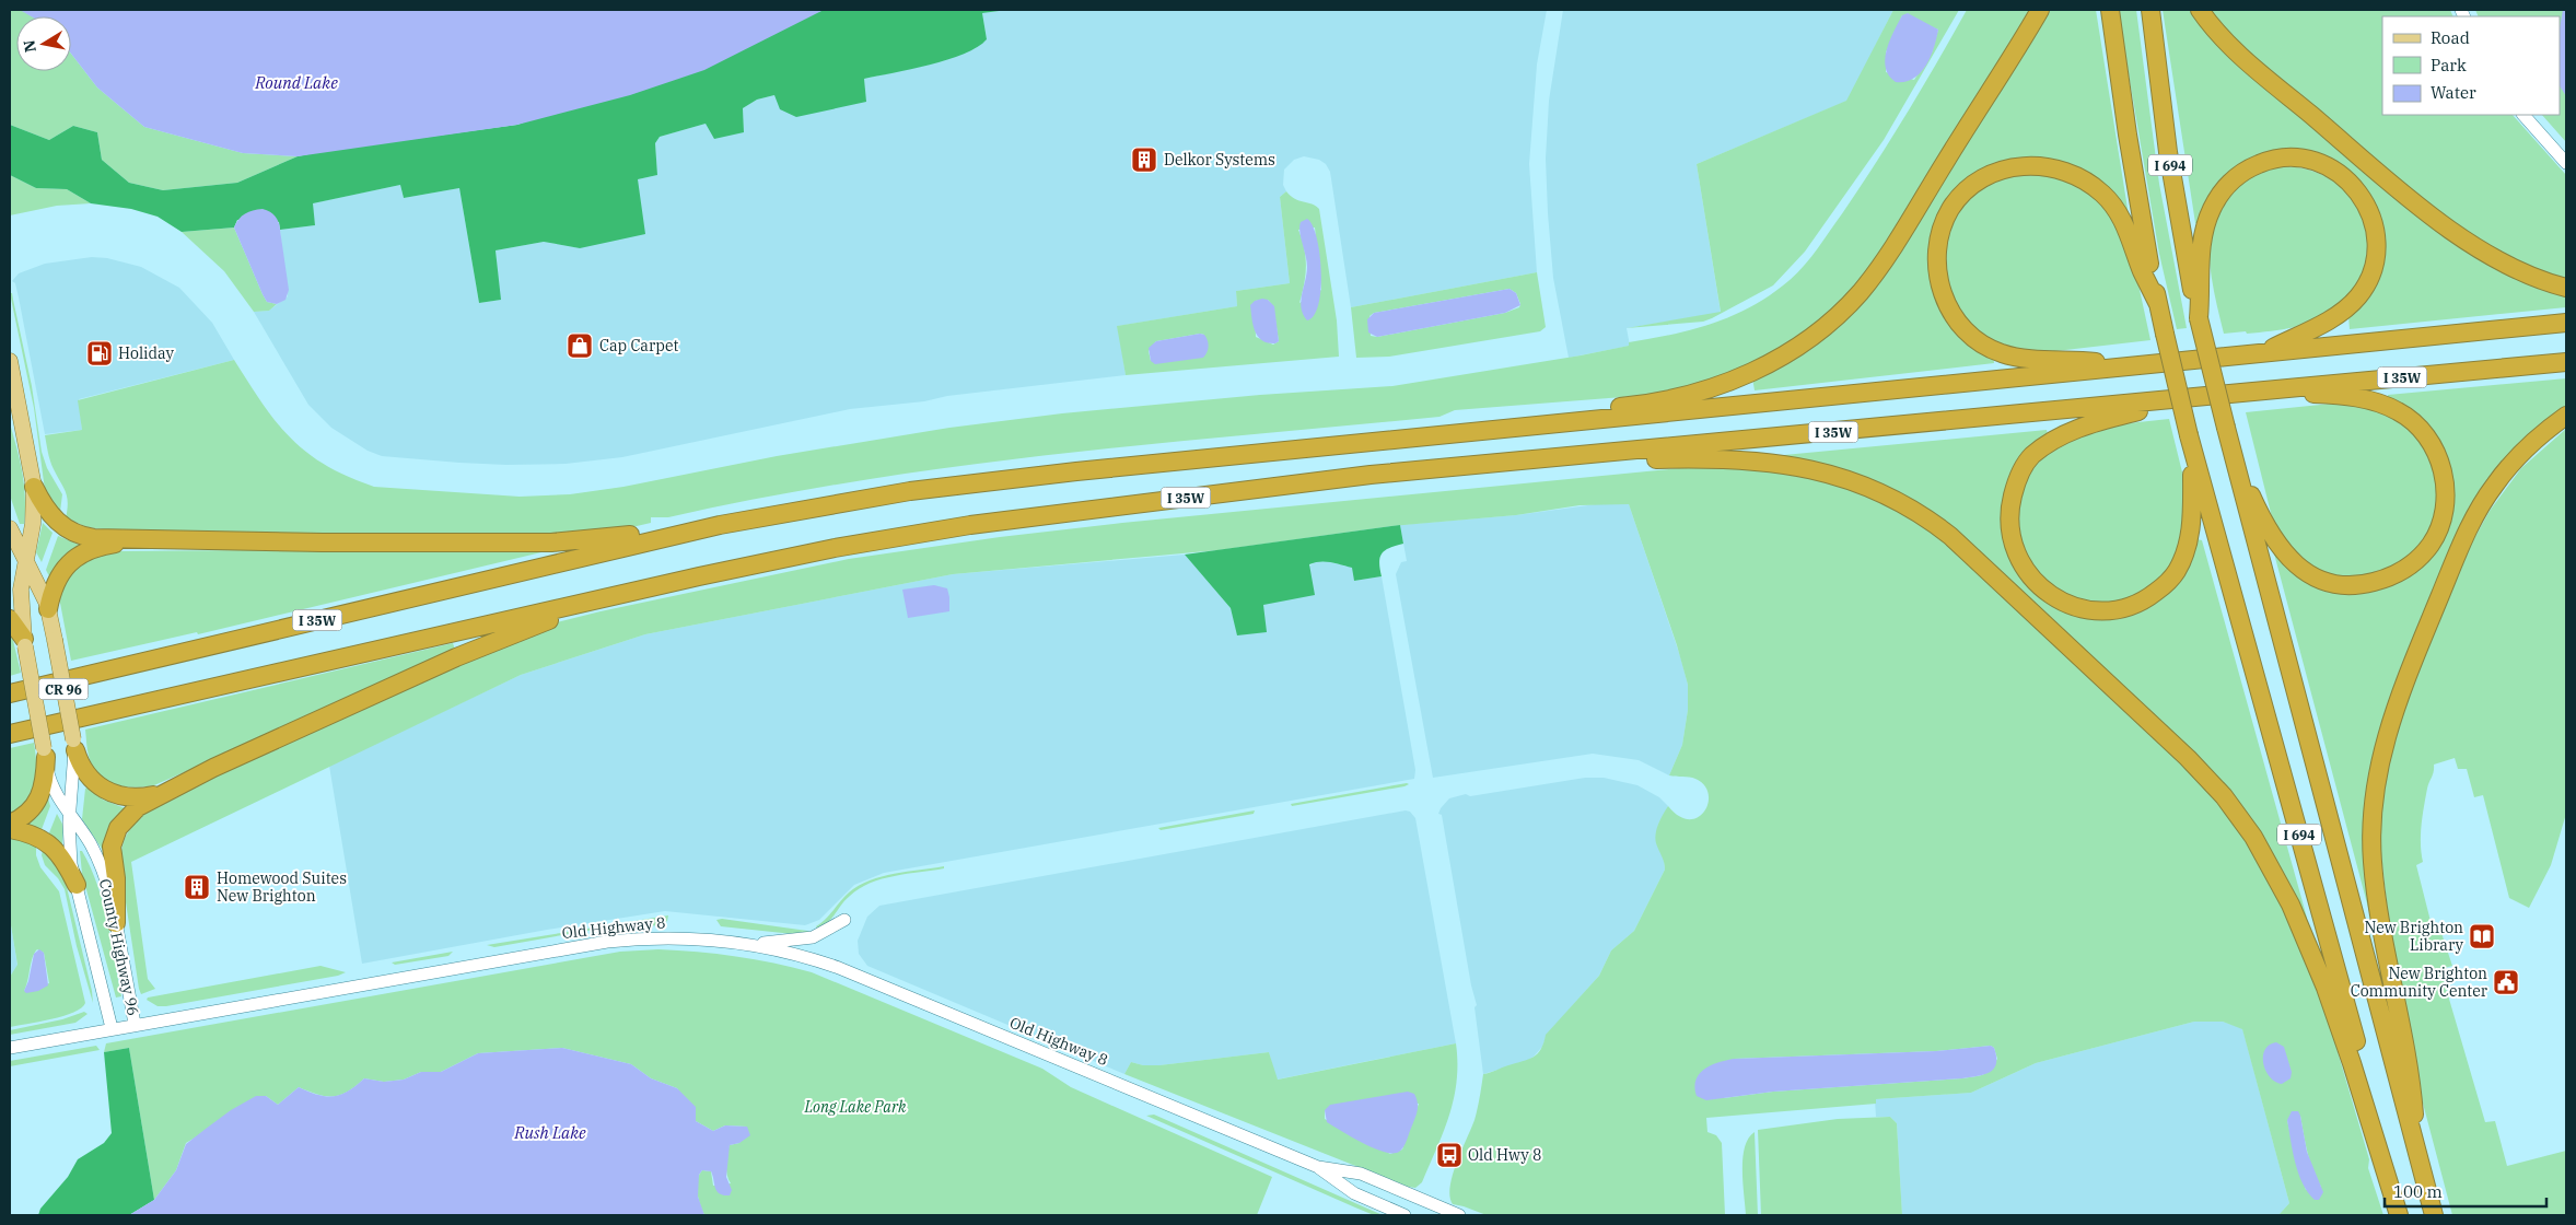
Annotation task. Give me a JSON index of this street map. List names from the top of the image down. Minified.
{"streets":{"highway":["I 694","I 35W"],"main road":["CR 96","County Highway 96"],"street":["Old Highway 8"]},"crossings":[["Old Highway 8","County Highway 96"]],"water":["Round Lake","Rush Lake"],"parks":["Long Lake Park"],"places":{"building":["Delkor Systems","Homewood Suites New Brighton"],"shop":["Cap Carpet"],"fuel station":["Holiday"],"library":["New Brighton Library"],"public building":["New Brighton Community Center"],"bus stop":["Old Hwy 8"]},"legend":["Road","Park","Water"],"scale_bar":"100 m","north":"left"}
